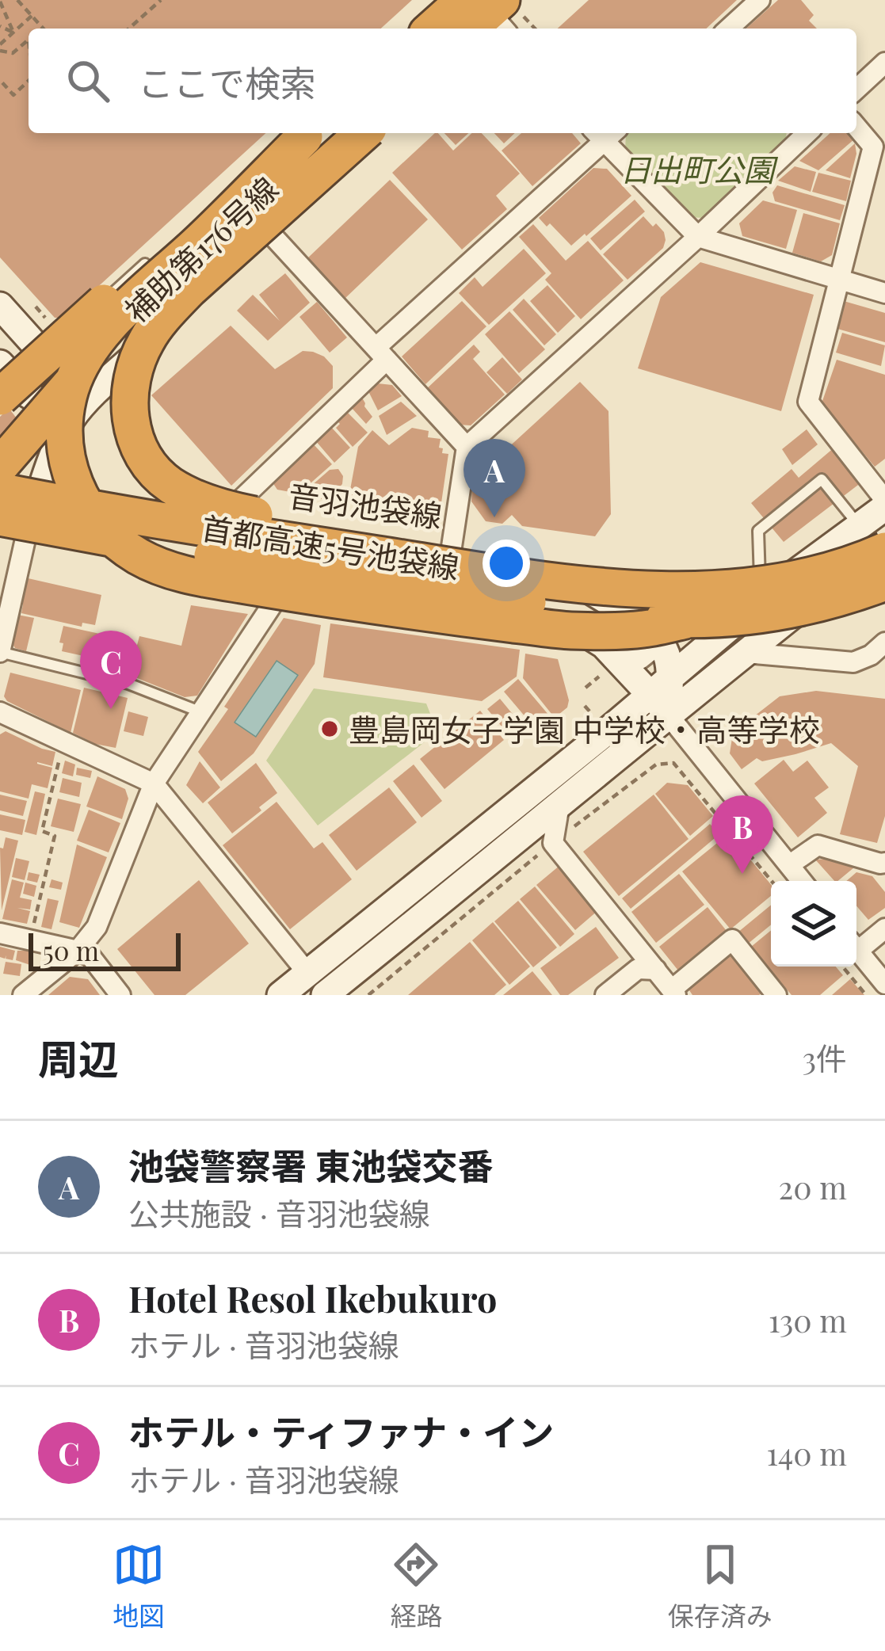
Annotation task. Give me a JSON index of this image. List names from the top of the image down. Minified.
{"streets":{"highway":["首都高速5号池袋線"],"main road":["補助第176号線","音羽池袋線"]},"crossings":[["補助第176号線","音羽池袋線"],["補助第176号線","首都高速5号池袋線"]],"parks":["日出町公園"],"places":["豊島岡女子学園 中学校・高等学校"],"scale_bar":"50 m","page":{"search":"ここで検索","pins":["A","C","B"],"scale":"50 m","heading":["周辺","3件"],"list":[{"mark":"A","name":"池袋警察署 東池袋交番","note":"公共施設 · 音羽池袋線","value":"20 m"},{"mark":"B","name":"Hotel Resol Ikebukuro","note":"ホテル · 音羽池袋線","value":"130 m"},{"mark":"C","name":"ホテル・ティファナ・イン","note":"ホテル · 音羽池袋線","value":"140 m"}],"nav":["地図","経路","保存済み"]}}
